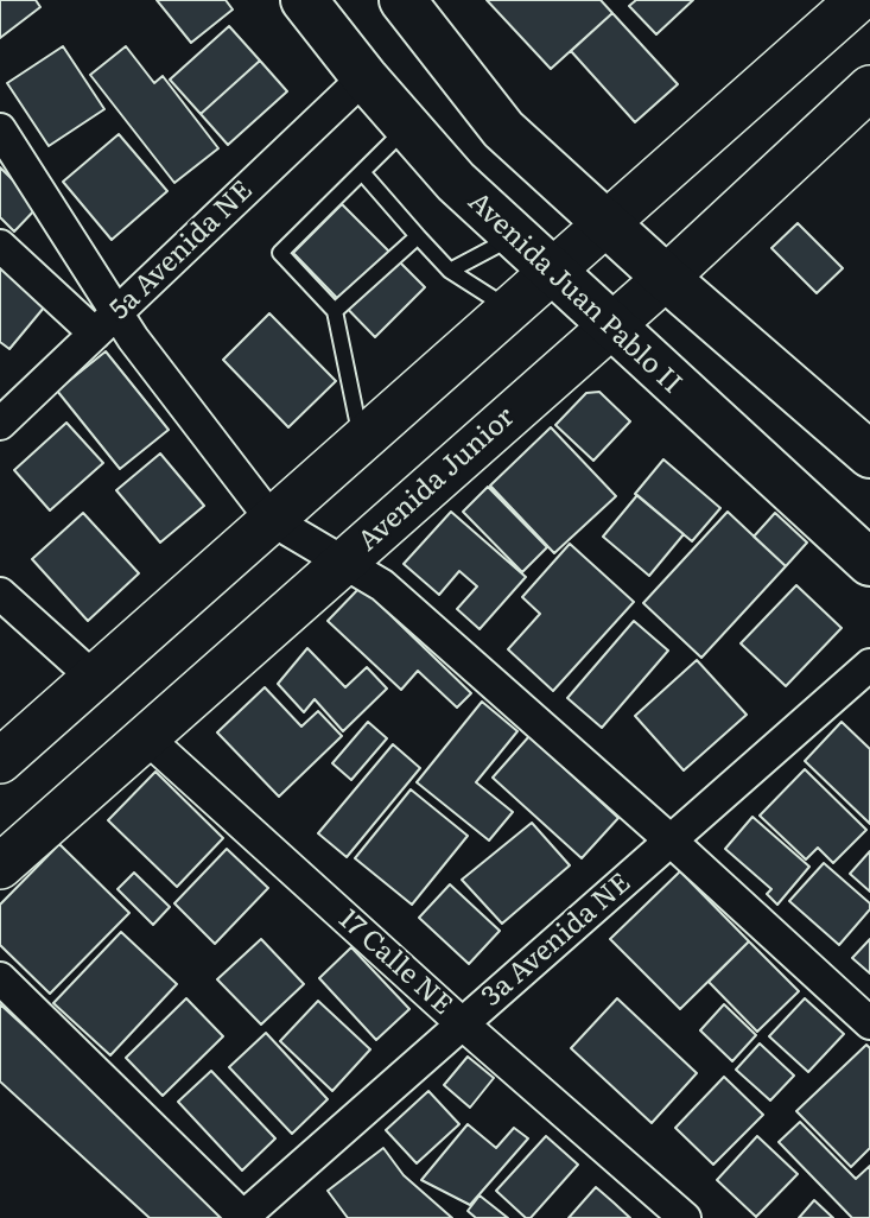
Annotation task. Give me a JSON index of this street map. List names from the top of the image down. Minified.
{"streets":{"highway":["Avenida Juan Pablo II"],"main road":["Avenida Junior"],"street":["5a Avenida NE","3a Avenida NE","17 Calle NE"]},"crossings":[["5a Avenida NE","Avenida Juan Pablo II"],["Avenida Juan Pablo II","Avenida Junior"],["Avenida Junior","17 Calle NE"],["3a Avenida NE","17 Calle NE"]]}
